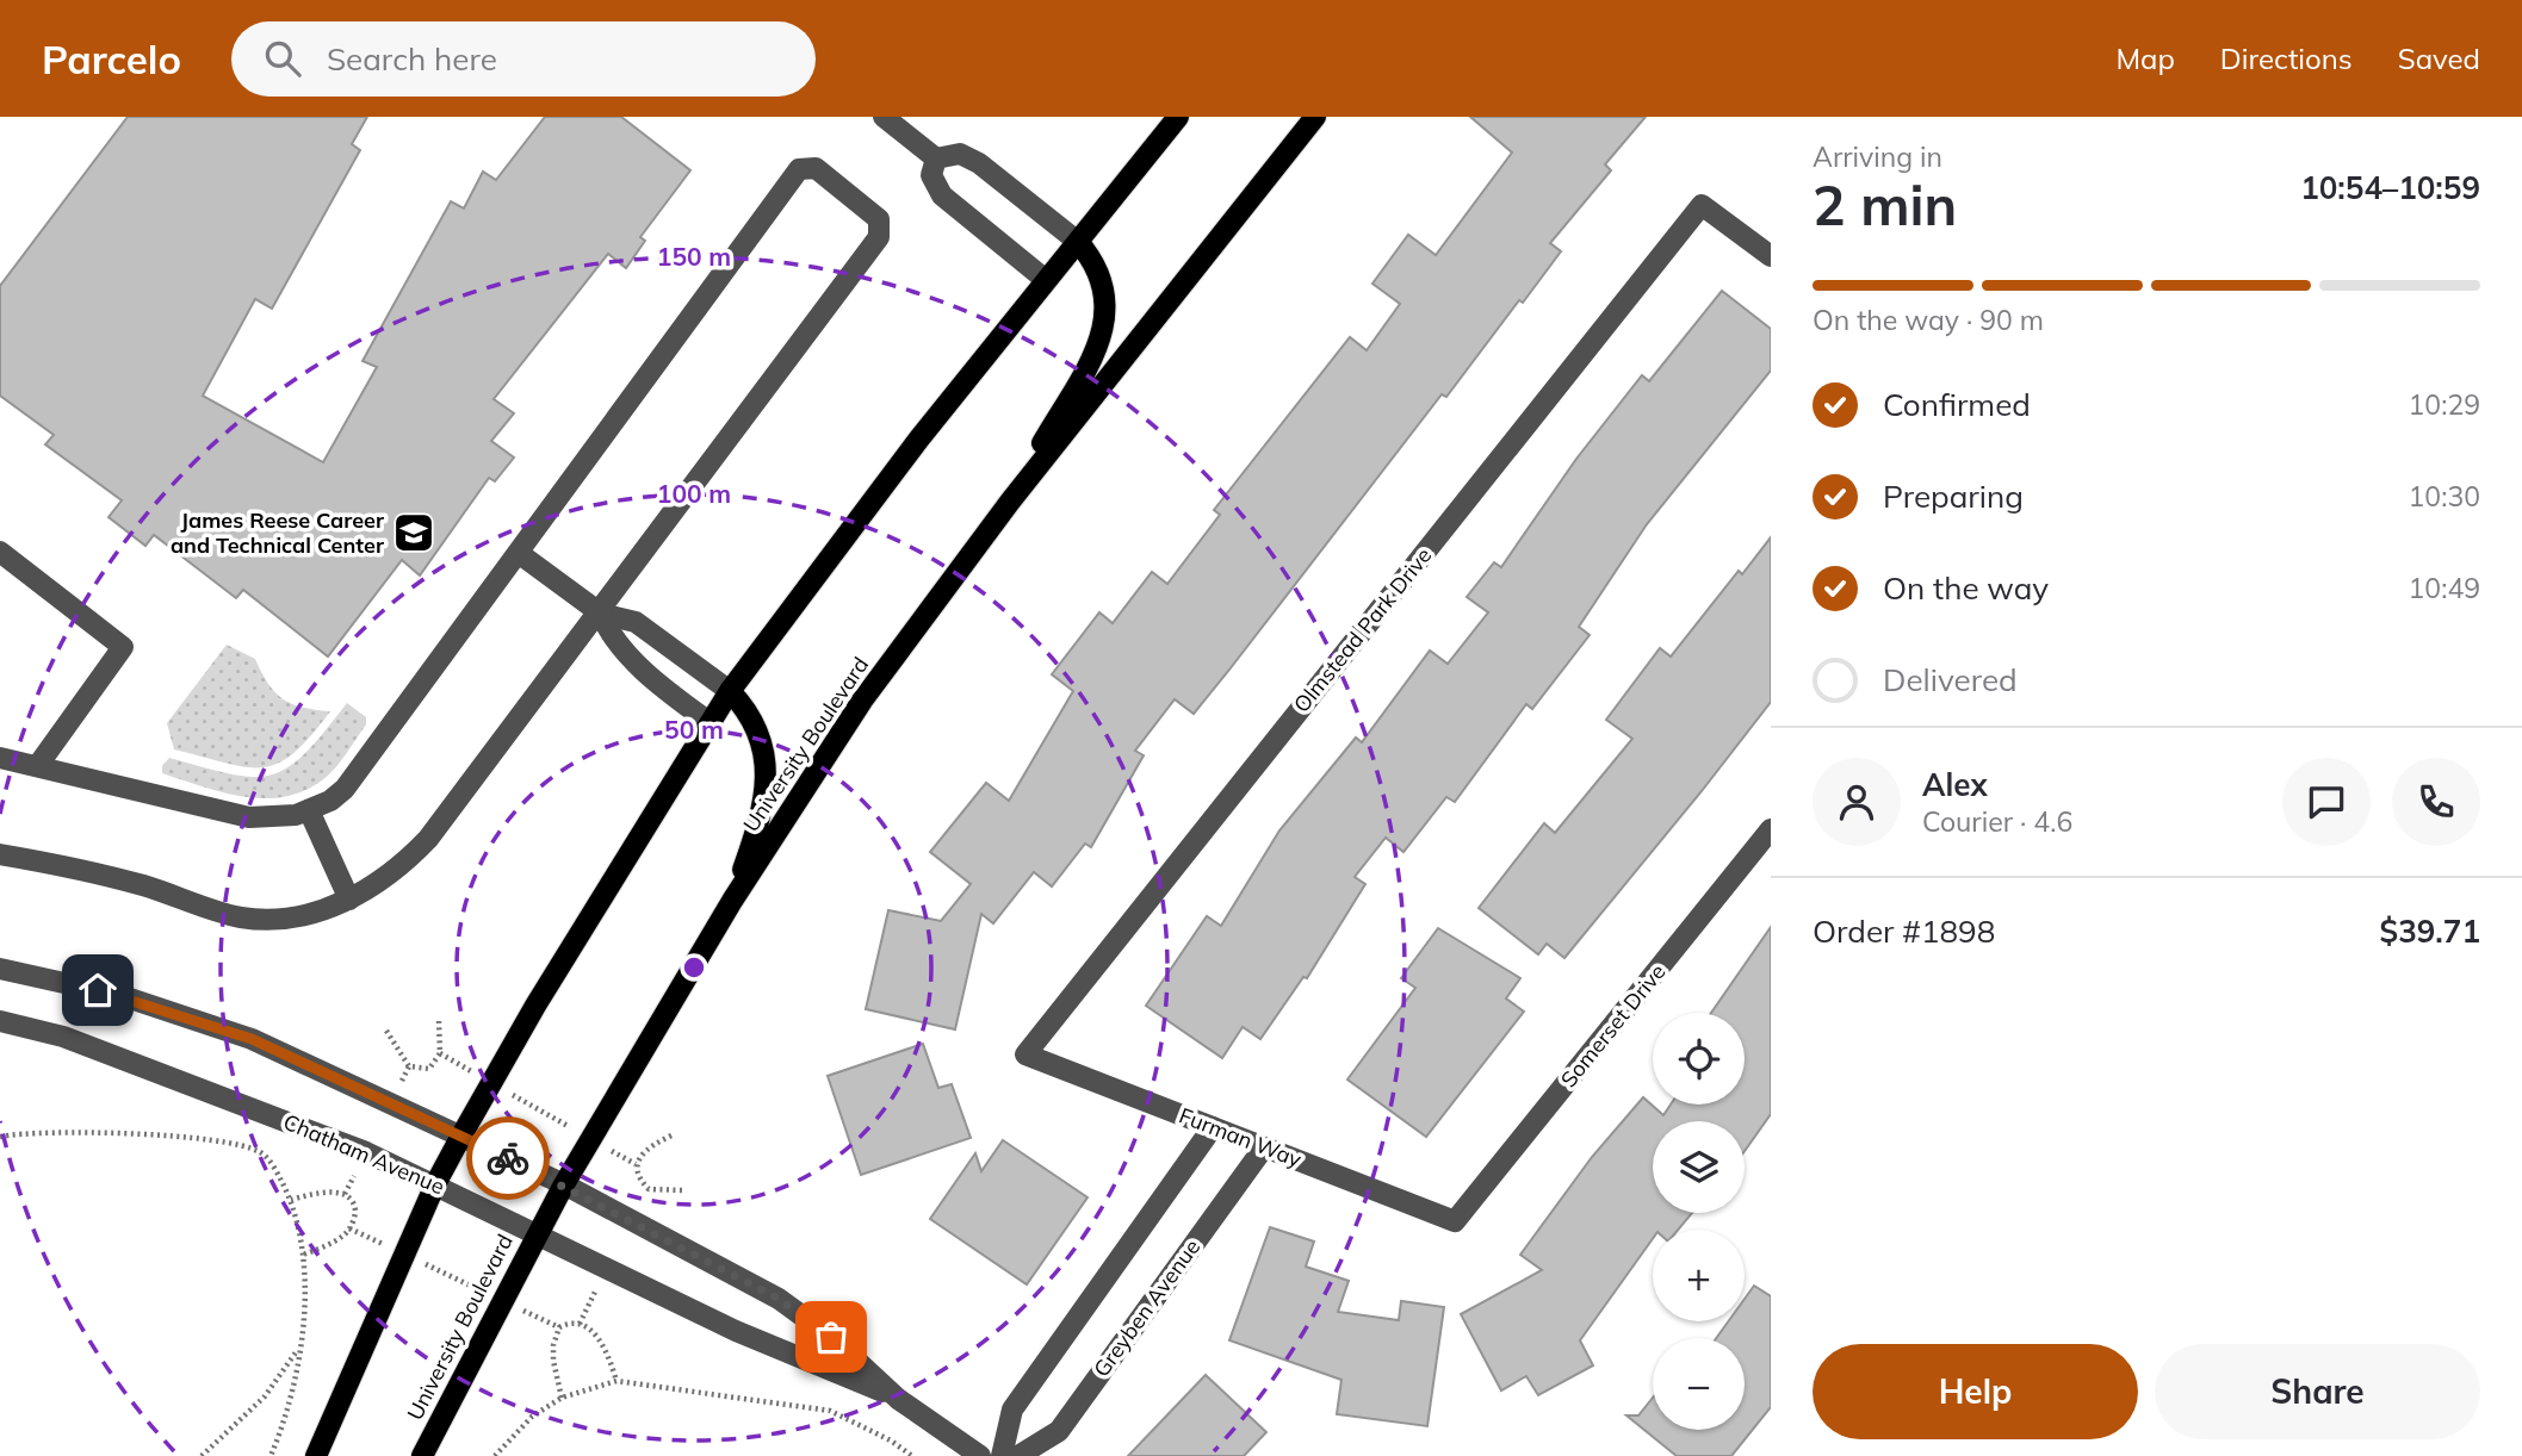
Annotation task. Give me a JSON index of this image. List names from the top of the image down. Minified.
{"streets":{"main road":["University Boulevard"],"street":["Olmstead Park Drive","Somerset Drive","Furman Way","Chatham Avenue","Greyben Avenue"]},"crossings":[["Olmstead Park Drive","Furman Way"],["University Boulevard","Chatham Avenue"],["Somerset Drive","Furman Way"],["Furman Way","Greyben Avenue"]],"places":{"school or university":["James Reese Career and Technical Center"]},"page":{"header":"Parcelo","search":"Search here","nav":["Map","Directions","Saved"],"heading":["2 min","Arriving in","10:54–10:59"],"panel":["Alex","Courier · 4.6","Order #1898","$39.71"],"bar":"On the way · 90 m","list":[["Confirmed","10:29"],["Preparing","10:30"],["On the way","10:49"],"Delivered"],"map_buttons":["+","−"],"buttons":["Help","Share"]},"rings":["150 m","100 m","50 m"]}
